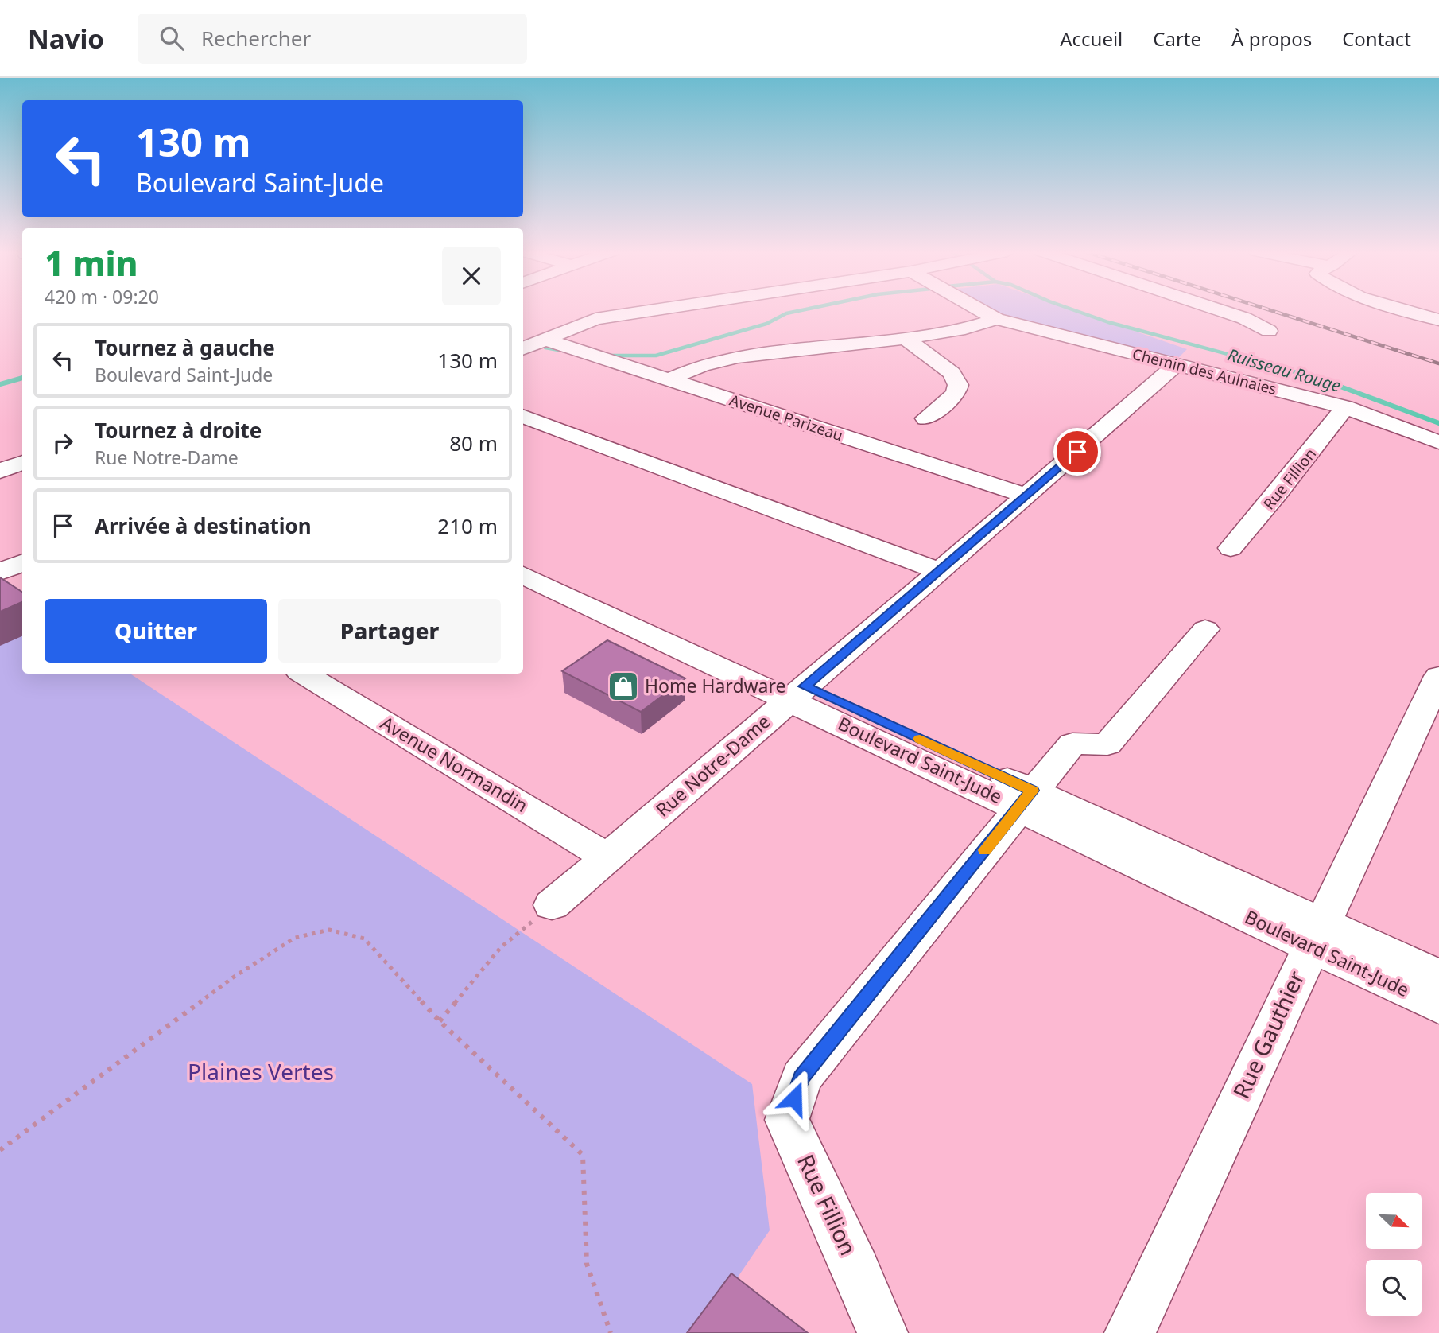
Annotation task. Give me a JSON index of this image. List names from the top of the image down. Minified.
{"streets":{"street":["Chemin des Aulnaies","Avenue Parizeau","Rue Fillion","Boulevard Saint-Jude","Avenue Normandin","Rue Notre-Dame","Rue Gauthier"]},"crossings":[["Chemin des Aulnaies","Rue Fillion"],["Chemin des Aulnaies","Rue Notre-Dame"],["Avenue Parizeau","Rue Notre-Dame"],["Rue Fillion","Boulevard Saint-Jude"],["Boulevard Saint-Jude","Rue Notre-Dame"],["Boulevard Saint-Jude","Rue Gauthier"],["Avenue Normandin","Rue Notre-Dame"]],"water":["Ruisseau Rouge"],"parks":["Plaines Vertes"],"places":{"shop":["Home Hardware"]},"north":"bottom right","page":{"header":"Navio","search":"Rechercher","nav":["Accueil","Carte","À propos","Contact"],"turn":["130 m","Boulevard Saint-Jude"],"heading":["1 min","420 m · 09:20"],"list":[{"name":"Tournez à gauche","note":"Boulevard Saint-Jude","value":"130 m"},{"name":"Tournez à droite","note":"Rue Notre-Dame","value":"80 m"},{"name":"Arrivée à destination","value":"210 m"}],"buttons":["Quitter","Partager"]}}
